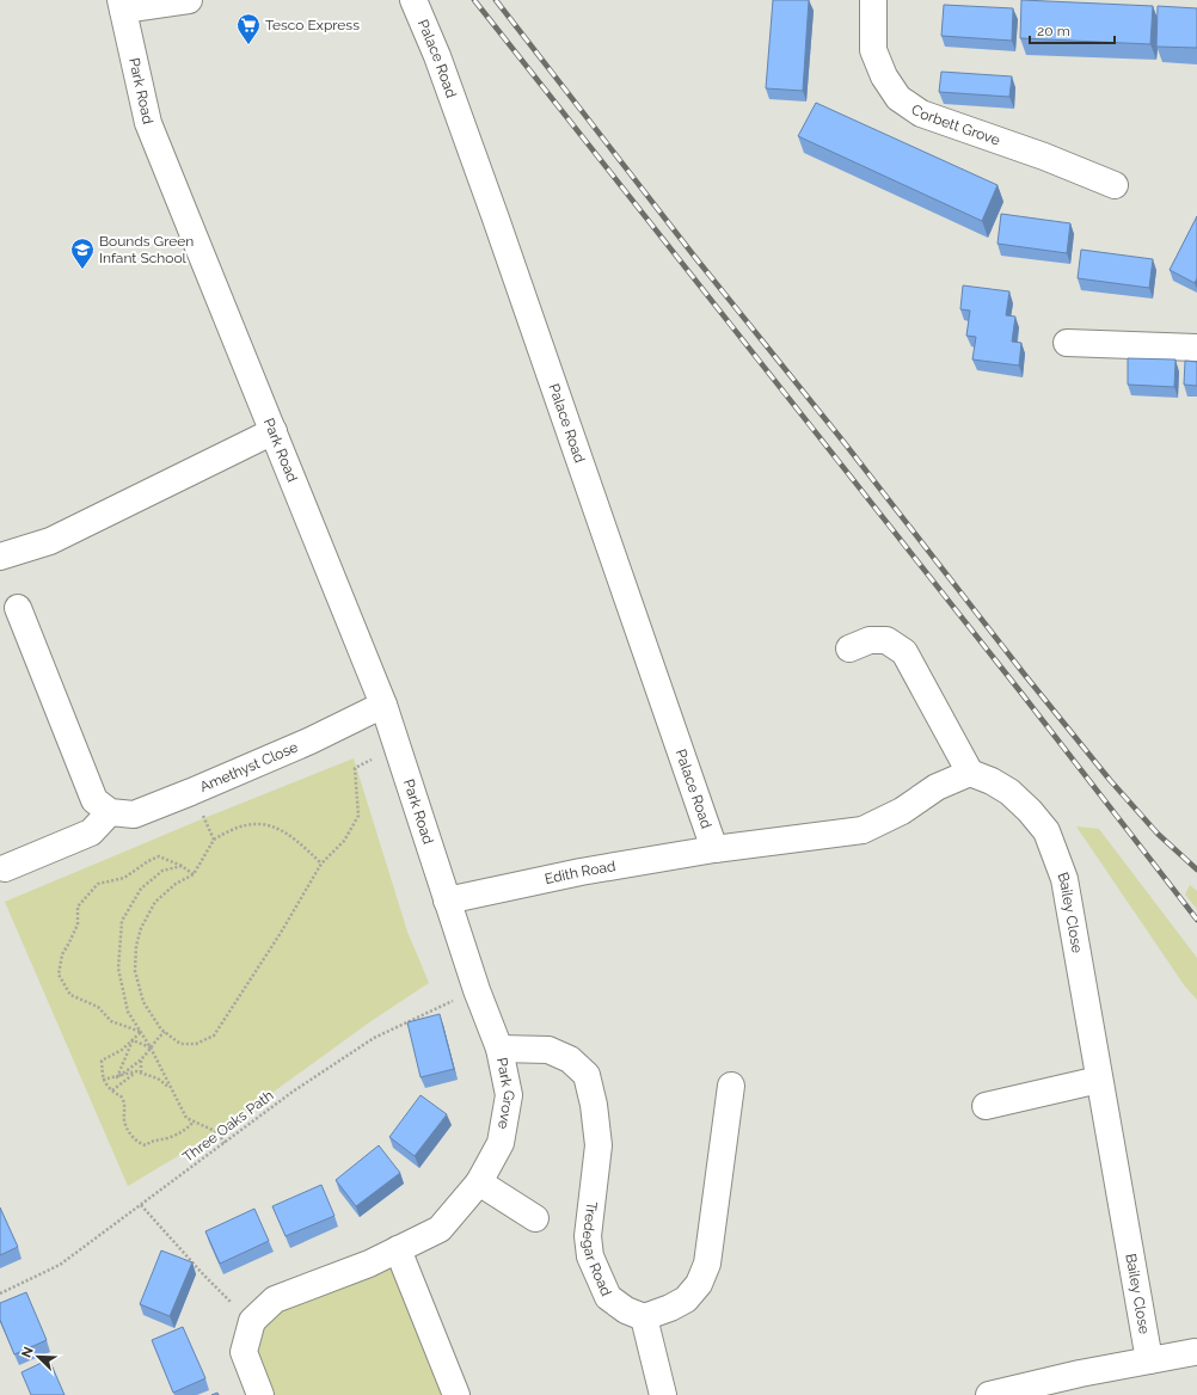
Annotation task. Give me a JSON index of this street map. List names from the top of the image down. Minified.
{"streets":{"street":["Palace Road","Park Road","Corbett Grove","Amethyst Close","Edith Road","Bailey Close","Park Grove","Tredegar Road"],"path":["Three Oaks Path"]},"crossings":[["Palace Road","Edith Road"],["Park Road","Amethyst Close"],["Park Road","Edith Road"],["Park Road","Park Grove"],["Edith Road","Park Grove"],["Park Grove","Three Oaks Path"],["Park Grove","Tredegar Road"]],"places":{"supermarket":["Tesco Express"],"school or university":["Bounds Green Infant School"]},"scale_bar":"20 m","north":"top left"}
